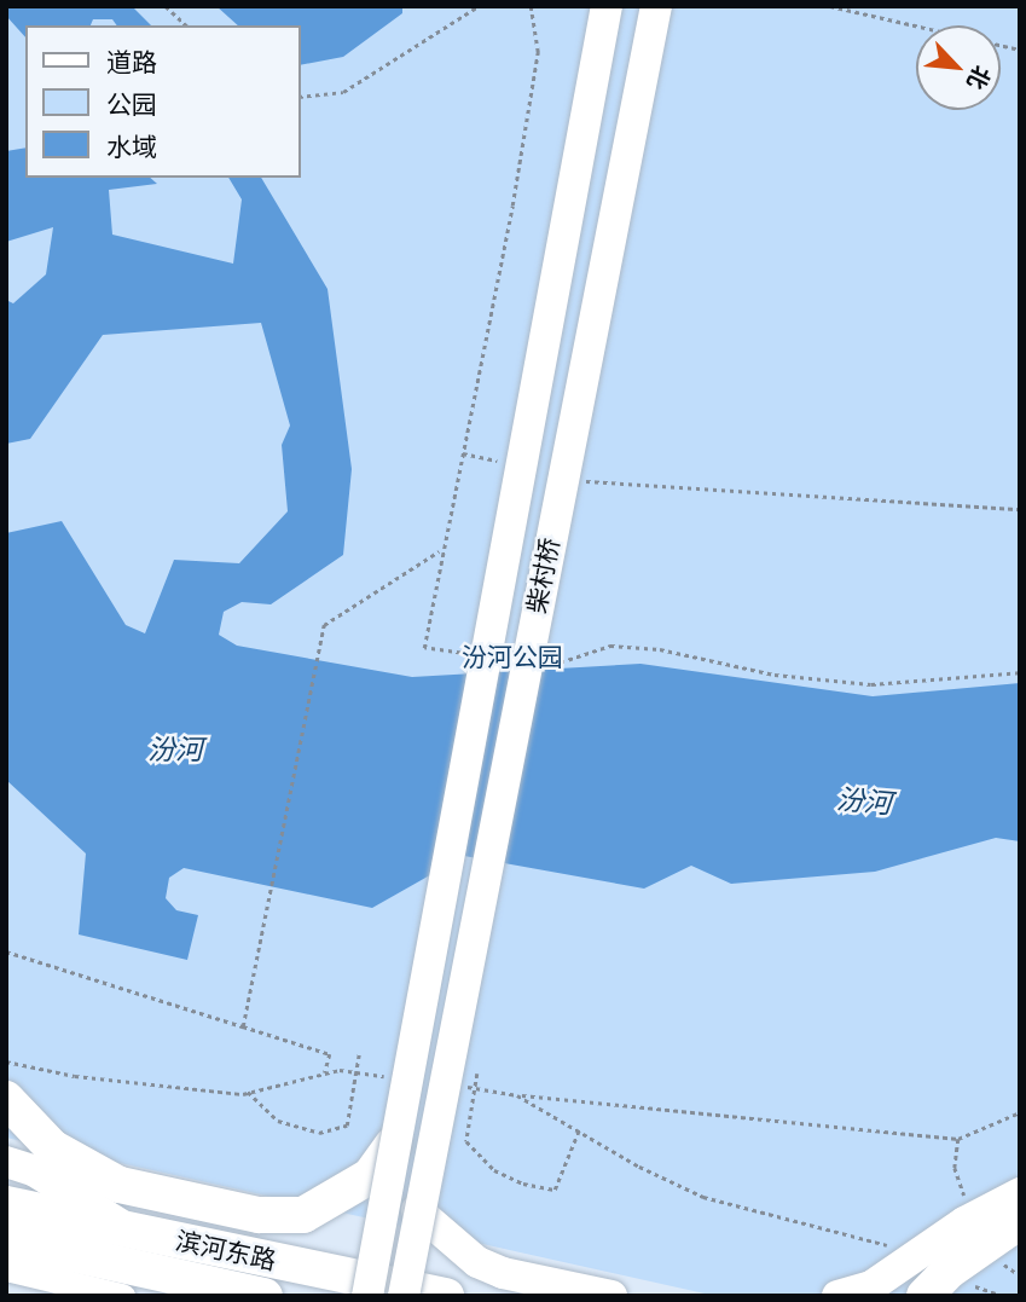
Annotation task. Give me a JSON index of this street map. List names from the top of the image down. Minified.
{"streets":{"highway":["滨河东路"],"main road":["柴村桥"]},"water":["汾河"],"parks":["汾河公园"],"legend":["道路","公园","水域"],"north":"bottom right"}
